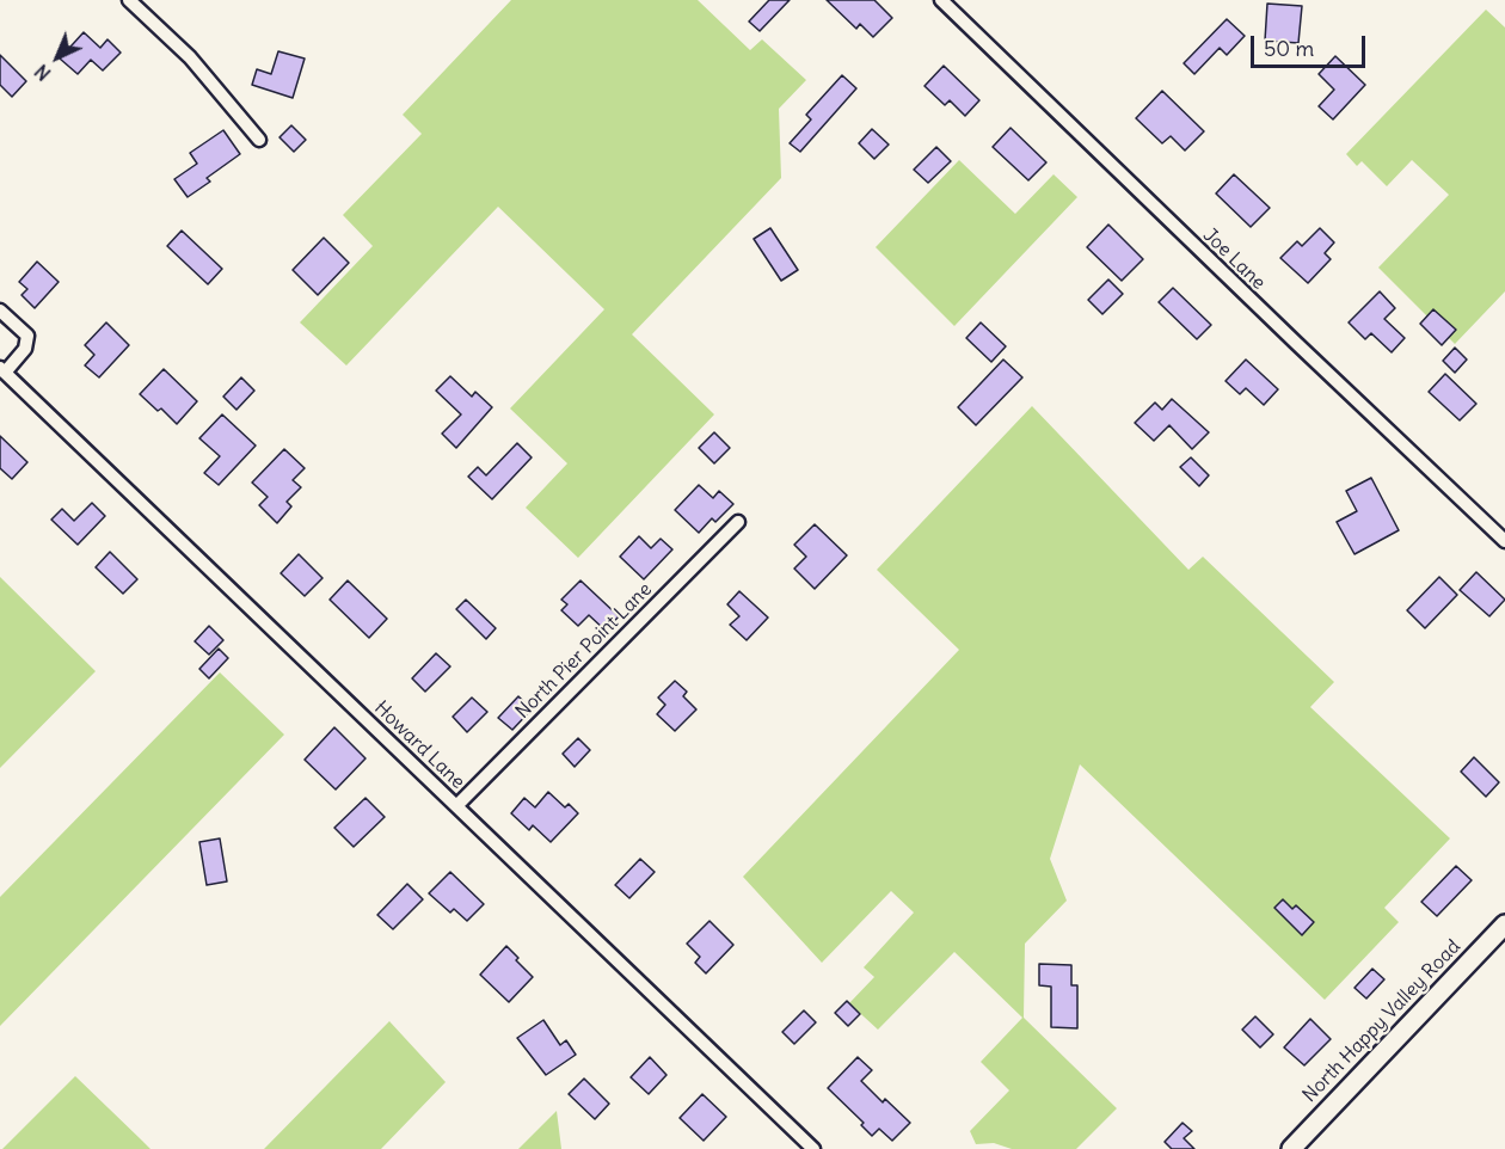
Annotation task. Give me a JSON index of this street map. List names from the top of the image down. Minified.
{"streets":{"main road":["North Happy Valley Road"],"street":["Joe Lane","North Pier Point Lane","Howard Lane"]},"crossings":[["North Pier Point Lane","Howard Lane"]],"scale_bar":"50 m","north":"bottom left"}
